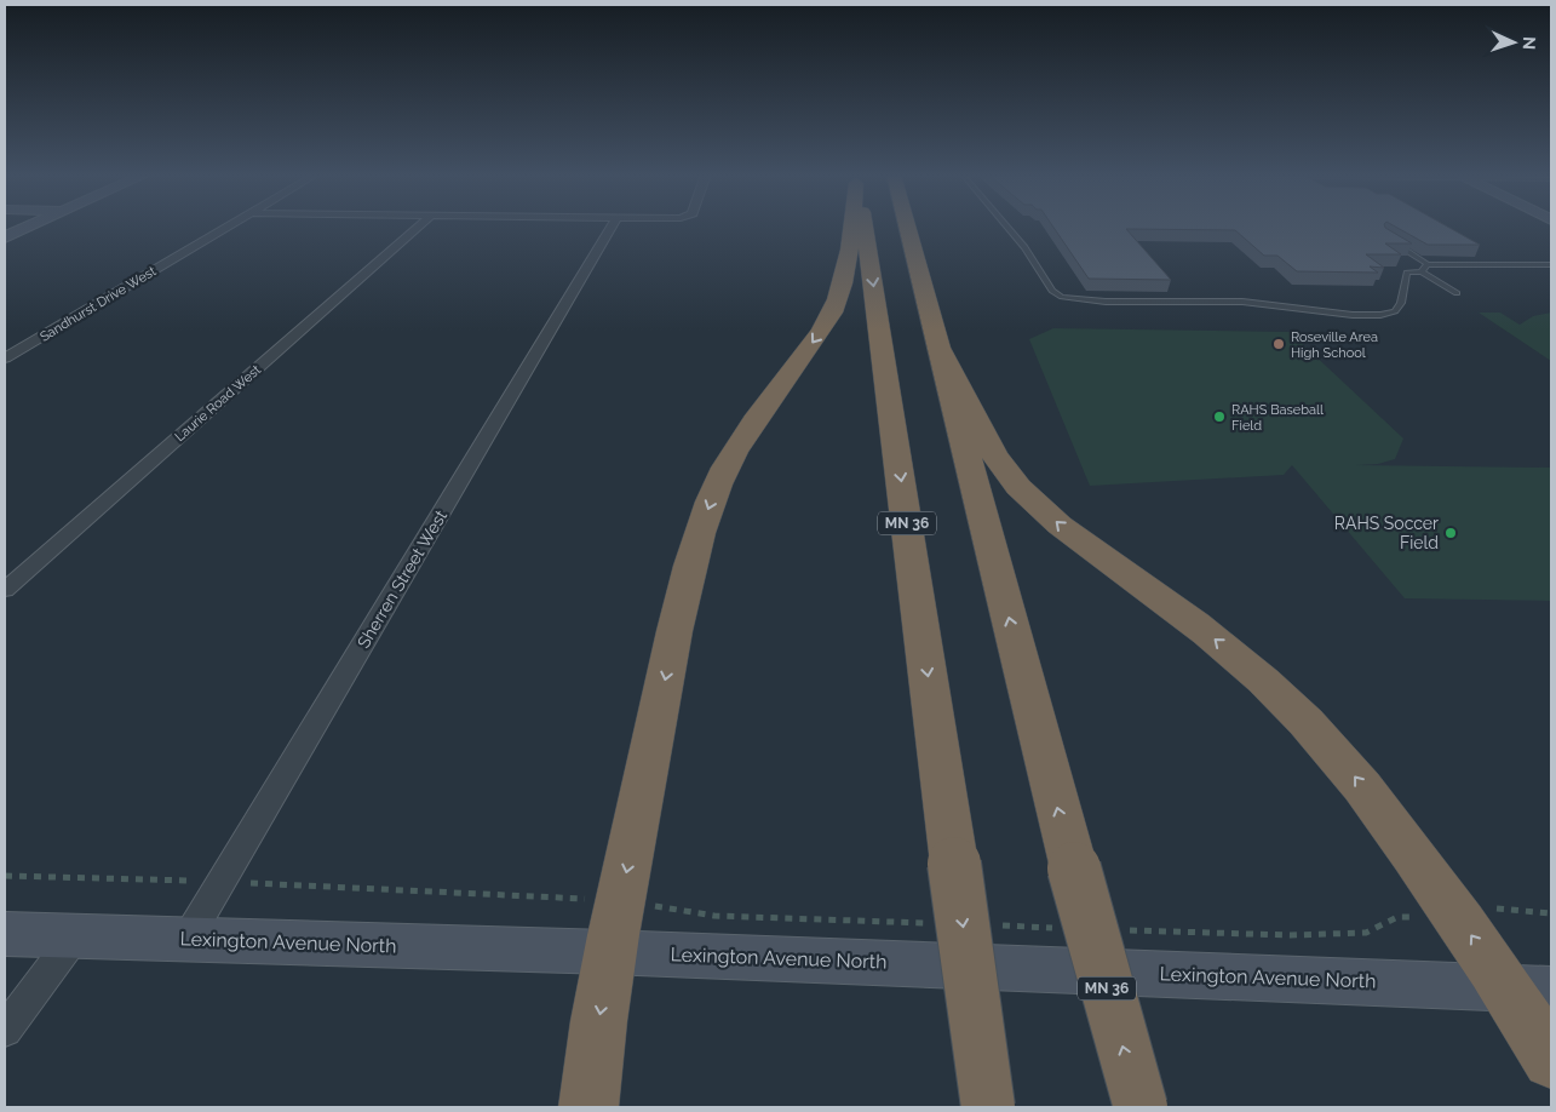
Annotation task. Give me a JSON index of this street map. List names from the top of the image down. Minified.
{"streets":{"highway":["MN 36"],"main road":["Lexington Avenue North"],"street":["Sandhurst Drive West","Laurie Road West","Sherren Street West"]},"crossings":[["Sherren Street West","Lexington Avenue North"]],"places":["Roseville Area High School","RAHS Baseball Field","RAHS Soccer Field"],"north":"right"}
